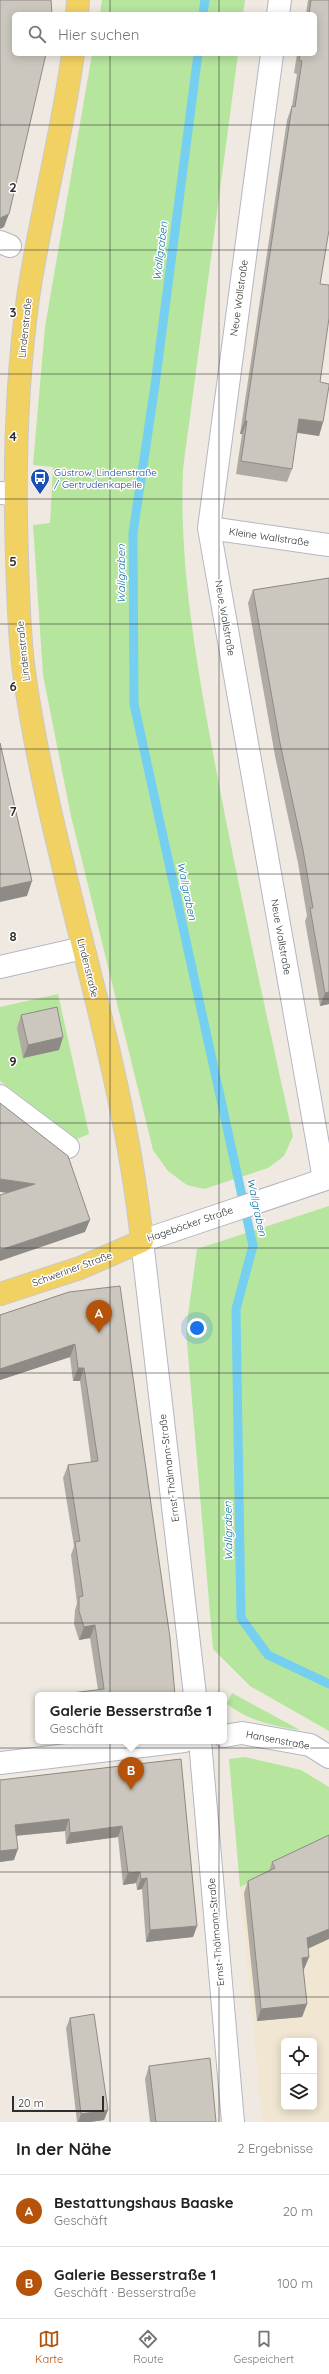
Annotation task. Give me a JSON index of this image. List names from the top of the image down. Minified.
{"streets":{"main road":["Lindenstraße","Schweriner Straße"],"street":["Neue Wallstraße","Kleine Wallstraße","Hageböcker Straße","Ernst-Thälmann-Straße","Hansenstraße"]},"crossings":[["Neue Wallstraße","Kleine Wallstraße"],["Neue Wallstraße","Hageböcker Straße"],["Lindenstraße","Hageböcker Straße"],["Lindenstraße","Schweriner Straße"],["Lindenstraße","Ernst-Thälmann-Straße"],["Hageböcker Straße","Schweriner Straße"],["Hageböcker Straße","Ernst-Thälmann-Straße"],["Schweriner Straße","Ernst-Thälmann-Straße"]],"water":["Wallgraben"],"places":{"bus stop":["Güstrow, Lindenstraße / Gertrudenkapelle"]},"scale_bar":"20 m","page":{"search":"Hier suchen","pins":["A","B"],"popup":["Galerie Besserstraße 1","Geschäft"],"scale":"20 m","heading":["In der Nähe","2 Ergebnisse"],"list":[{"mark":"A","name":"Bestattungshaus Baaske","note":"Geschäft","value":"20 m"},{"mark":"B","name":"Galerie Besserstraße 1","note":"Geschäft · Besserstraße","value":"100 m"}],"nav":["Karte","Route","Gespeichert"]},"grid":{"rows":["2","3","4","5","6","7","8","9"]}}
